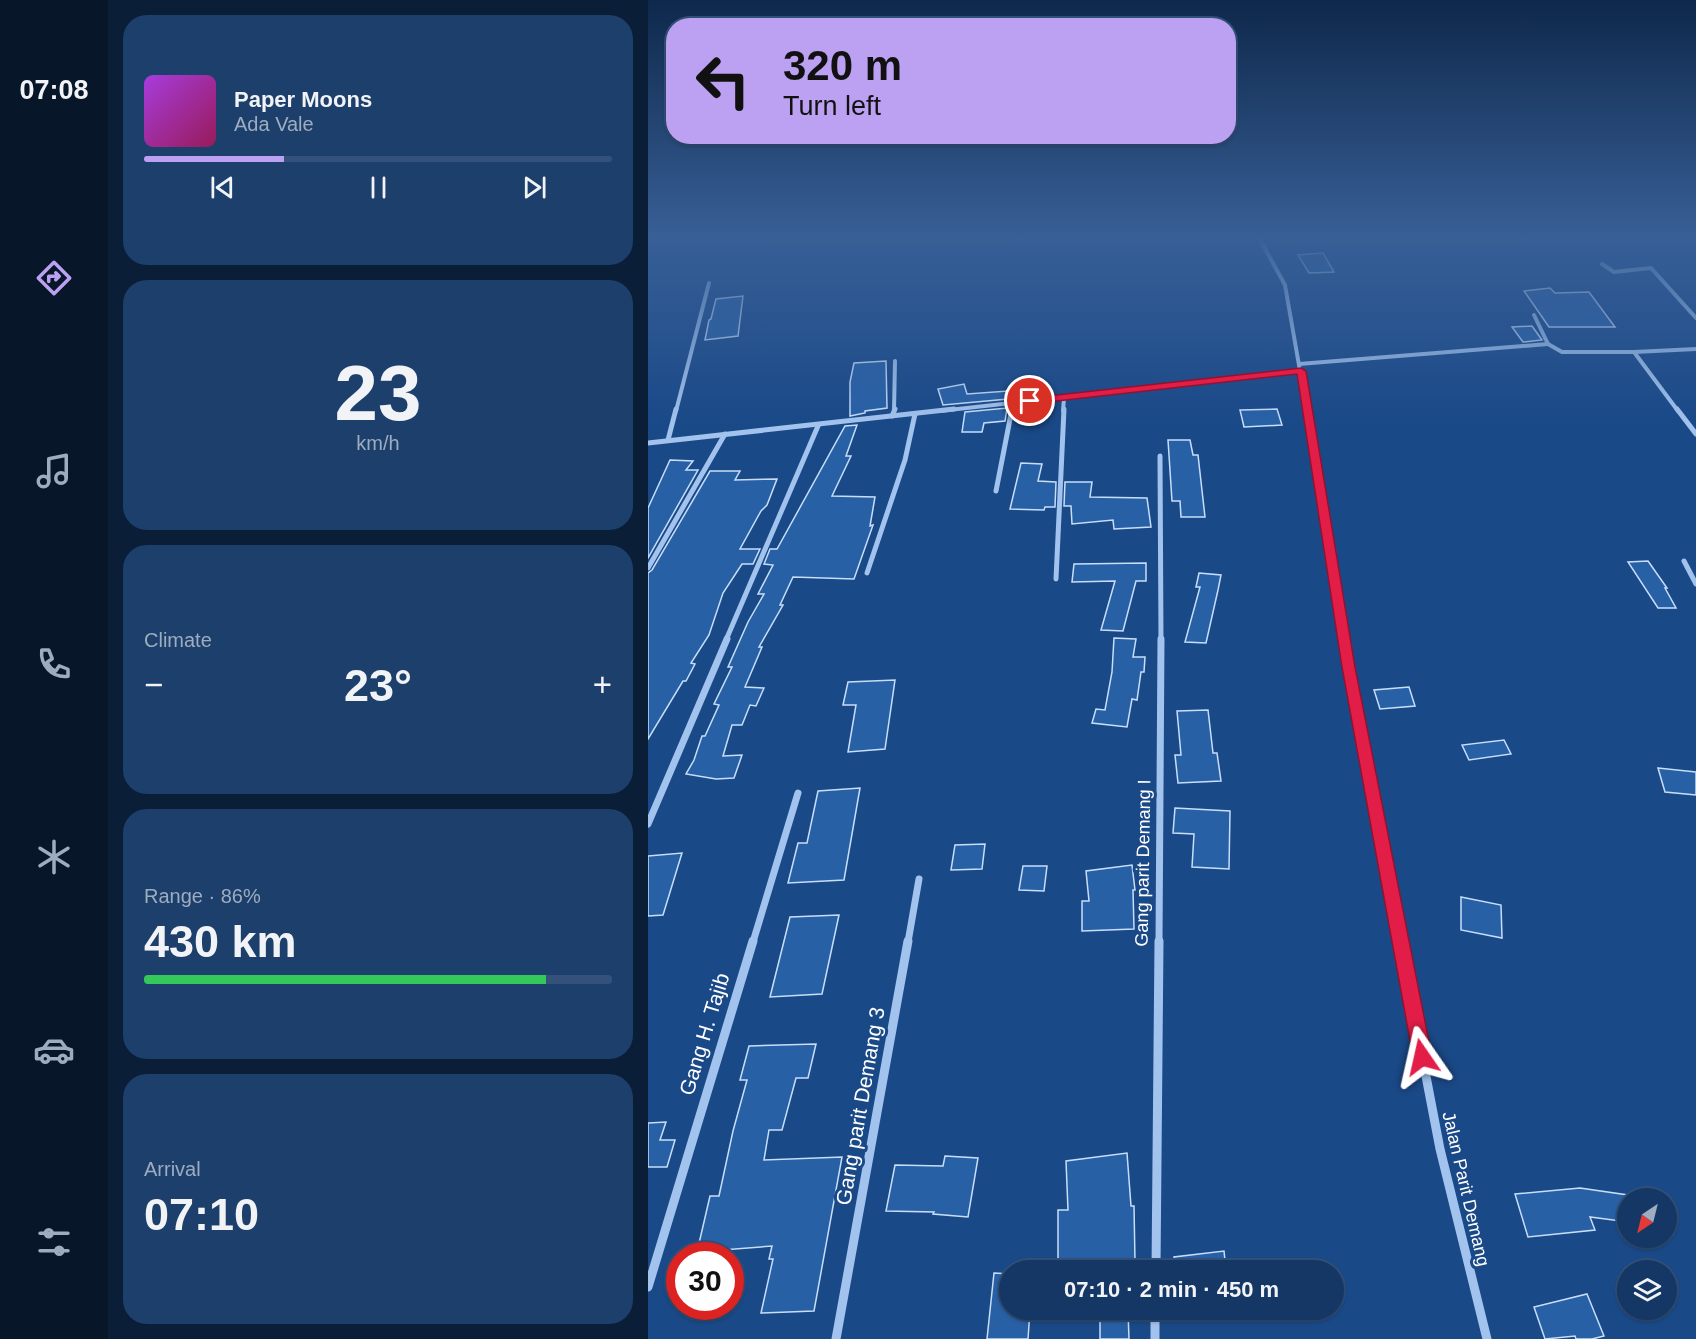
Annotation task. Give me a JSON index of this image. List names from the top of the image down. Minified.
{"streets":{"street":["Gang parit Demang I","Gang H. Tajib","Gang parit Demang 3","Jalan Parit Demang"]},"north":"bottom left","page":{"tabs":"07:08","turn":["320 m","Turn left"],"song":["Paper Moons","Ada Vale"],"tile":[["23","km/h"],"Climate",["Range · 86%","430 km"],["Arrival","07:10"]],"heat":["−","23°","+"],"limit":"30","trip":"07:10 · 2 min · 450 m"}}
